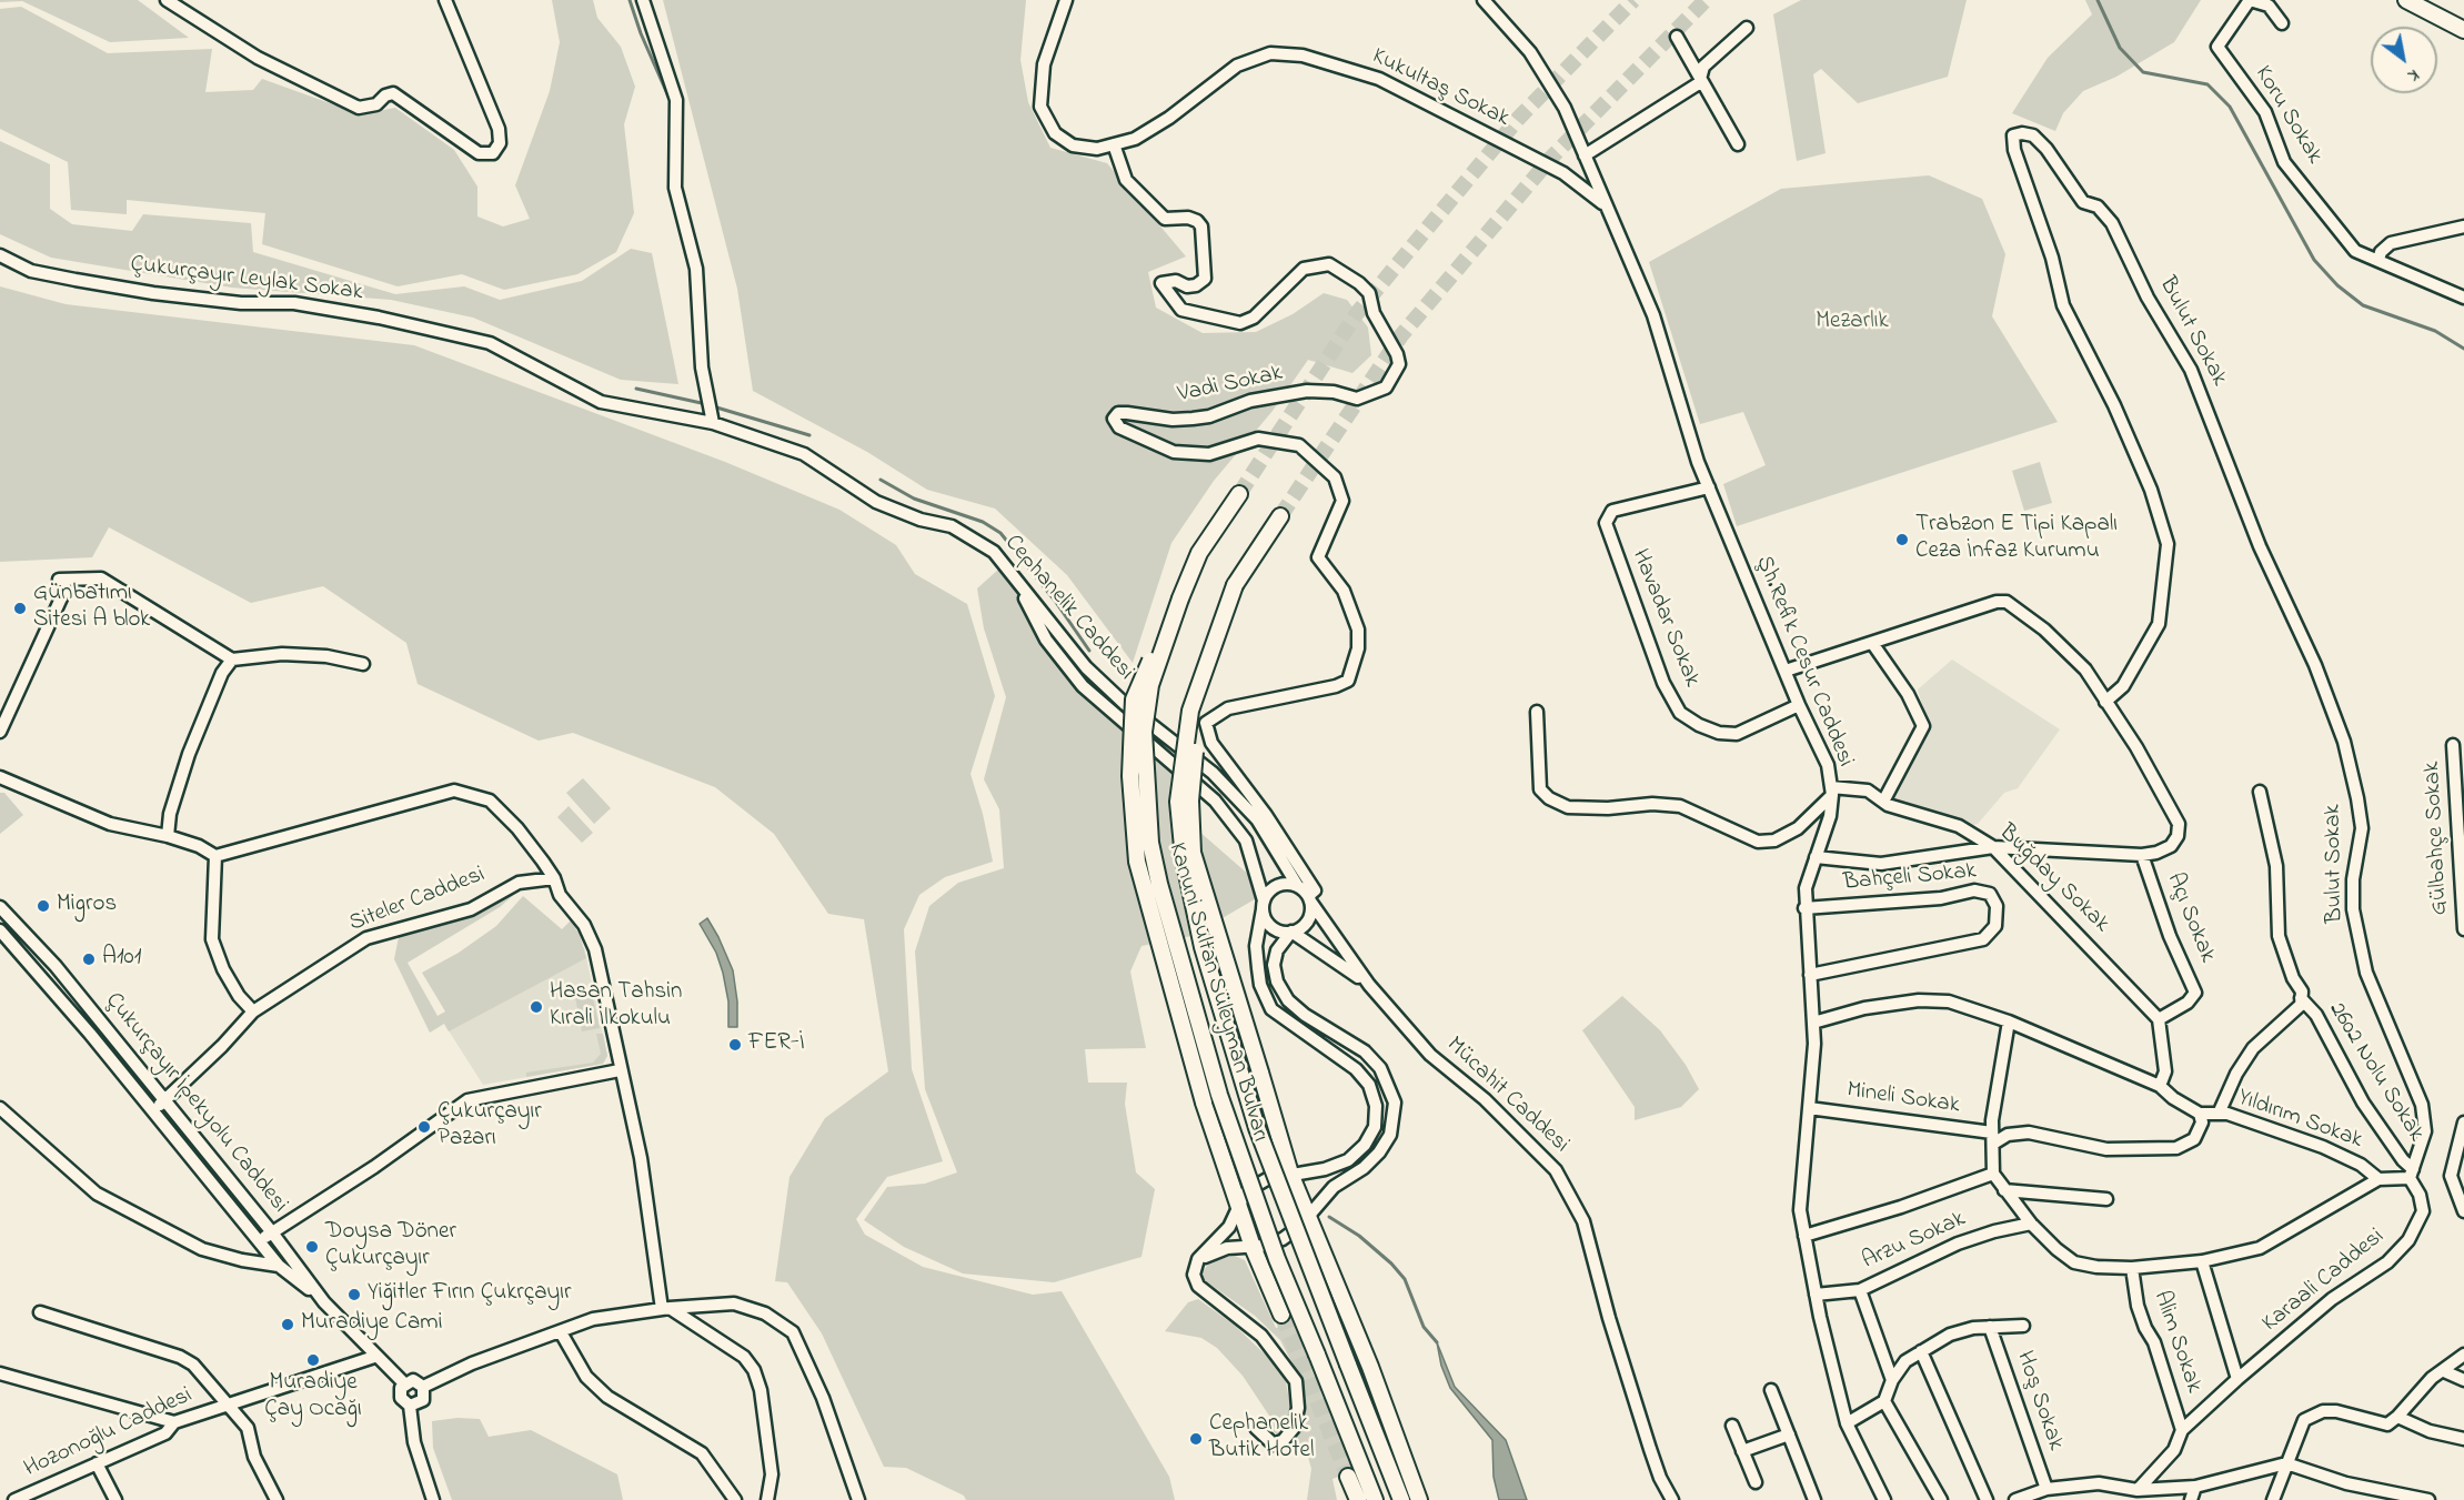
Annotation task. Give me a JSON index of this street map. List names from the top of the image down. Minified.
{"streets":{"main road":["Kanuni Sultan Süleyman Bulvarı"],"street":["Kukultaş Sokak","Koru Sokak","Çukurçayır Leylak Sokak","Bulut Sokak","Vadi Sokak","Cephanelik Caddesi","Havadar Sokak","Şh.Refik Cesur Caddesi","Gülbahçe Sokak","Bahçeli Sokak","Buğday Sokak","Siteler Caddesi","Açı Sokak","2602 Nolu Sokak","Mücahit Caddesi","Mineli Sokak","Çukurçayır İpekyolu Caddesi","Yıldırım Sokak","Arzu Sokak","Karaali Caddesi","Alim Sokak","Hoş Sokak","Hozonoğlu Caddesi"]},"crossings":[["Kukultaş Sokak","Vadi Sokak"],["Kukultaş Sokak","Şh.Refik Cesur Caddesi"],["Çukurçayır Leylak Sokak","Cephanelik Caddesi"],["Bulut Sokak","2602 Nolu Sokak"],["Bulut Sokak","Karaali Caddesi"],["Vadi Sokak","Mücahit Caddesi"],["Cephanelik Caddesi","Mücahit Caddesi"],["Havadar Sokak","Şh.Refik Cesur Caddesi"],["Şh.Refik Cesur Caddesi","Bahçeli Sokak"],["Şh.Refik Cesur Caddesi","Buğday Sokak"],["Şh.Refik Cesur Caddesi","Mineli Sokak"],["Şh.Refik Cesur Caddesi","Arzu Sokak"],["Buğday Sokak","Açı Sokak"],["Siteler Caddesi","Çukurçayır İpekyolu Caddesi"],["2602 Nolu Sokak","Karaali Caddesi"],["Çukurçayır İpekyolu Caddesi","Hozonoğlu Caddesi"],["Karaali Caddesi","Alim Sokak"]],"parks":["Mezarlık"],"places":["Trabzon E Tipi Kapalı Ceza İnfaz Kurumu","Günbatımı Sitesi A blok","Migros","A101","Hasan Tahsin Kırali İlkokulu","FER-İ","Çukurçayır Pazarı","Doysa Döner Çukurçayır","Yiğitler Fırın Çukrçayır","Muradiye Cami","Muradiye Çay Ocağı","Cephanelik Butik Hotel"],"north":"bottom right"}
